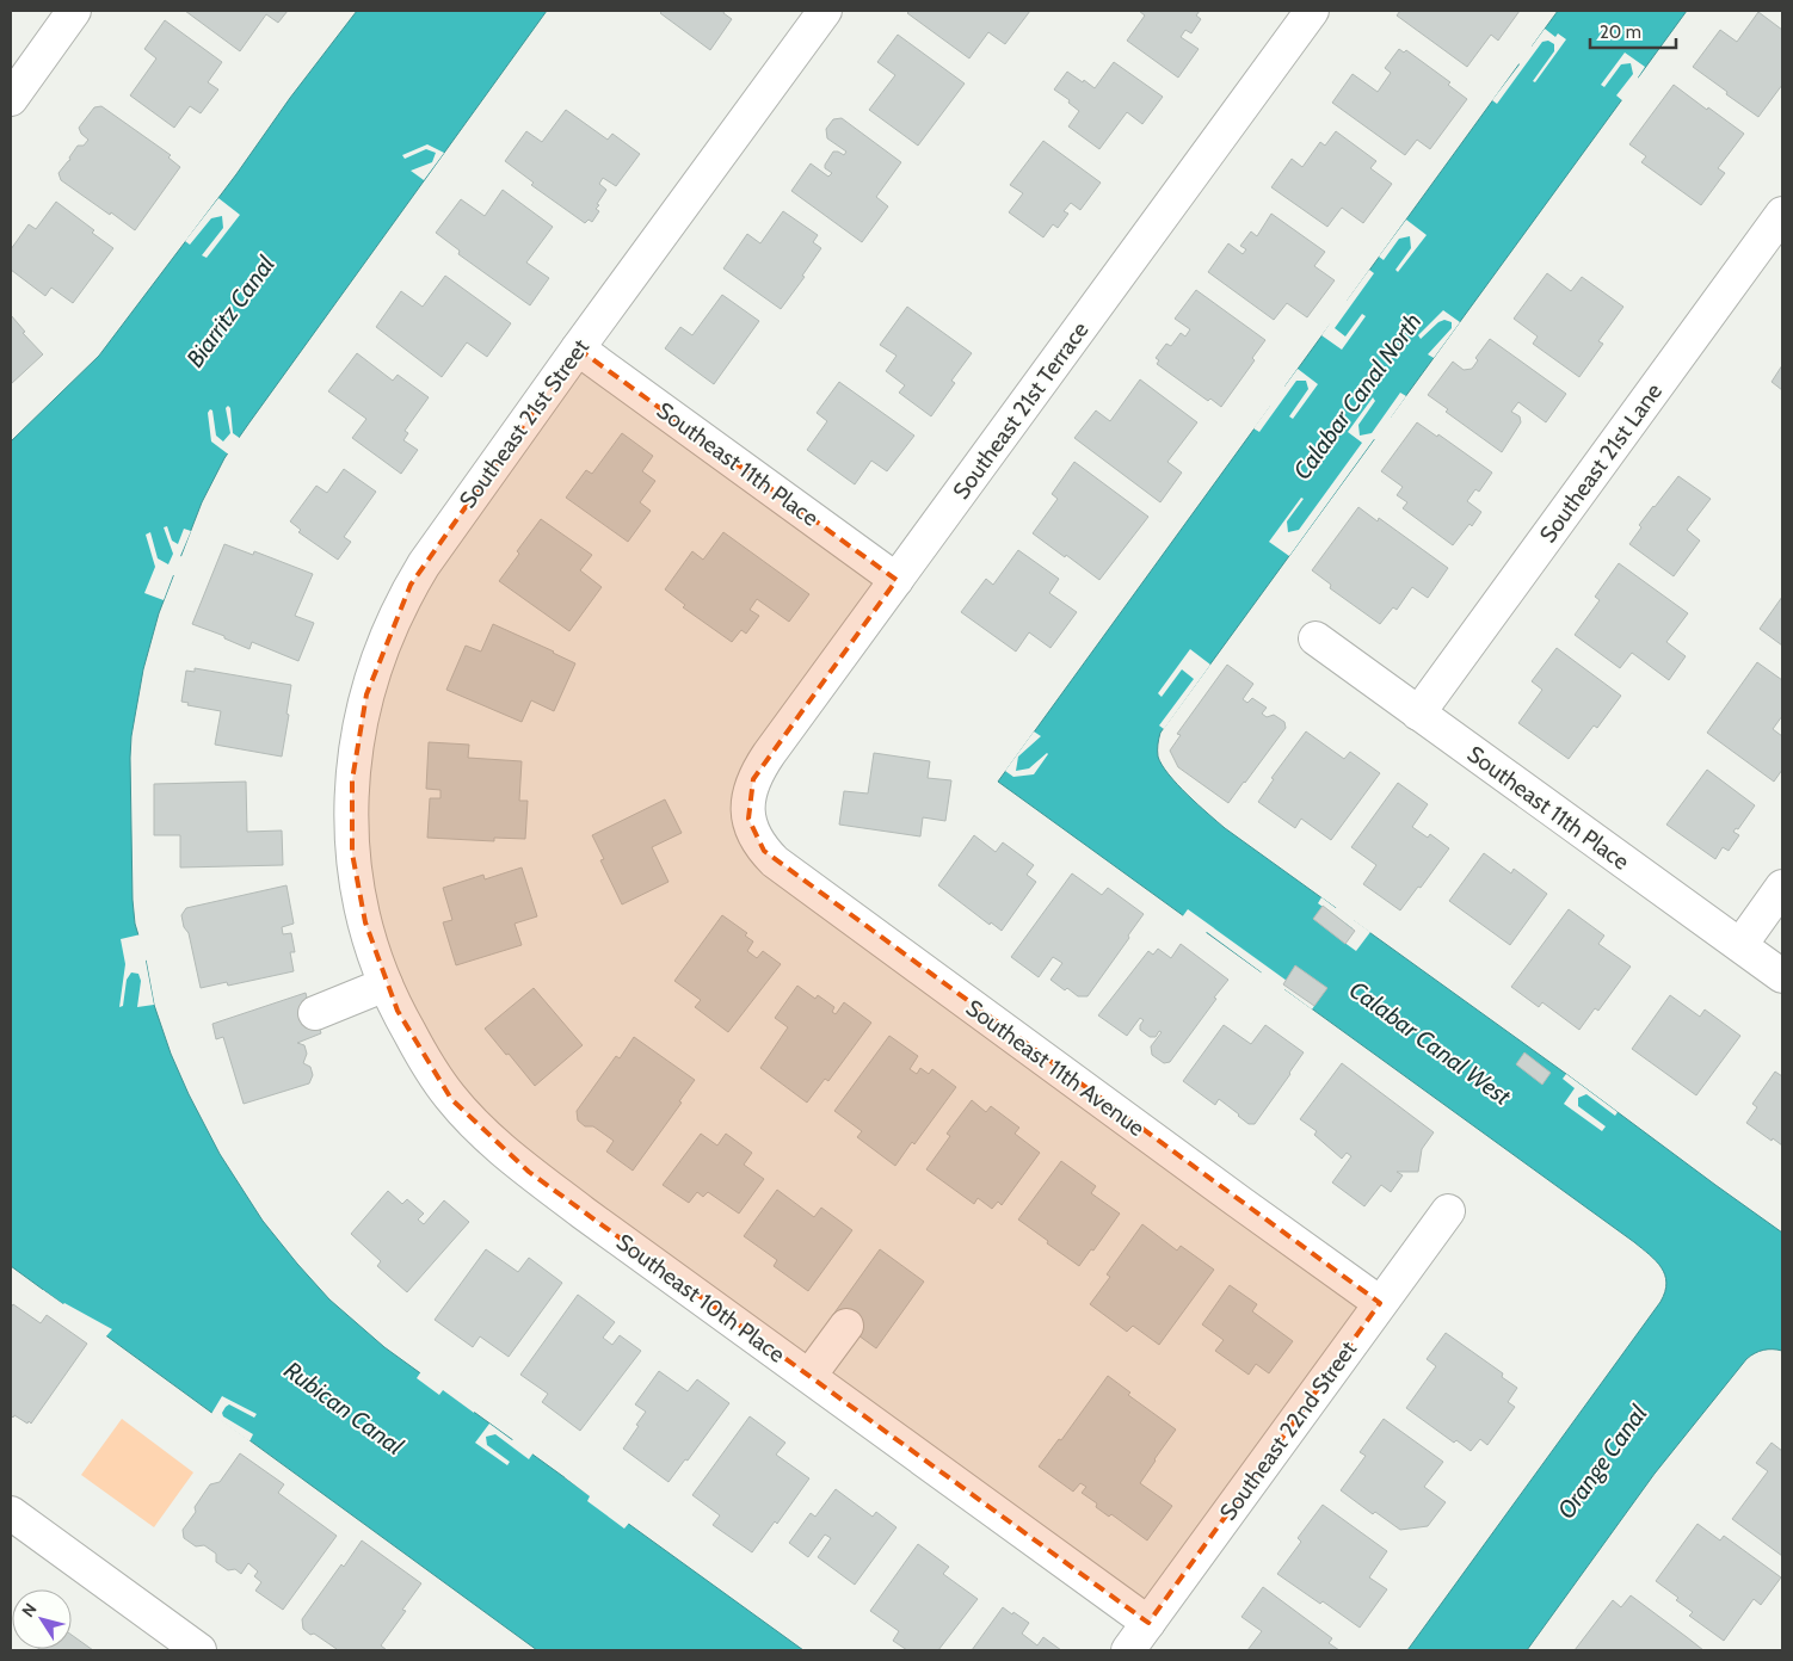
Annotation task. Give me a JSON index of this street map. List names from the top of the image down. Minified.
{"streets":{"street":["Southeast 21st Terrace","Southeast 21st Street","Southeast 21st Lane","Southeast 11th Place","Southeast 11th Avenue","Southeast 10th Place","Southeast 22nd Street"]},"crossings":[["Southeast 21st Terrace","Southeast 11th Place"],["Southeast 21st Terrace","Southeast 11th Avenue"],["Southeast 21st Street","Southeast 11th Place"],["Southeast 21st Street","Southeast 10th Place"],["Southeast 21st Lane","Southeast 11th Place"],["Southeast 11th Avenue","Southeast 22nd Street"],["Southeast 10th Place","Southeast 22nd Street"]],"water":["Biarritz Canal","Calabar Canal North","Calabar Canal West","Rubican Canal","Orange Canal"],"scale_bar":"20 m","north":"top left"}
